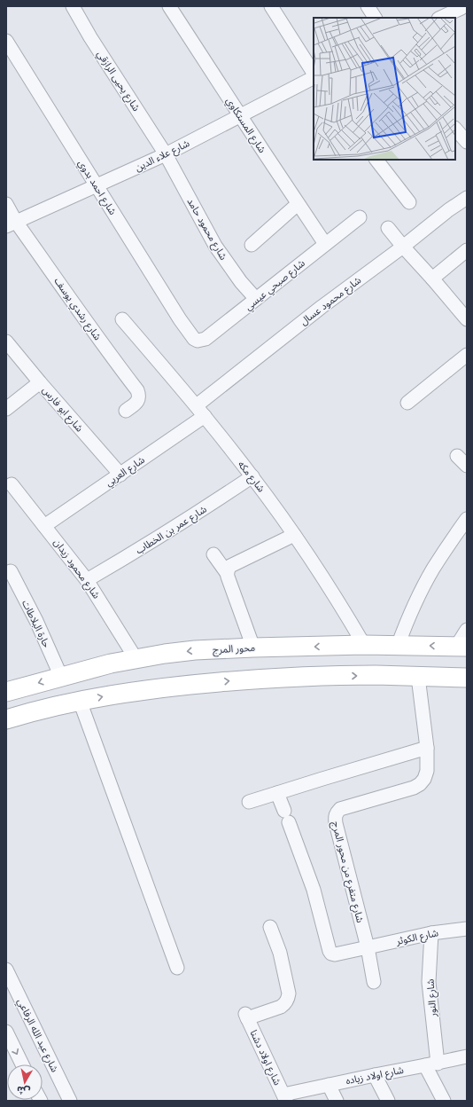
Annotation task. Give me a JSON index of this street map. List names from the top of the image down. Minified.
{"streets":{"main road":["محور المرج"],"street":["شارع يحيى الرازقي","شارع المستكاوي","شارع علاء الدين","شارع احمد بدوي","شارع محمود حامد","شارع صبحي عيسي","شارع محمود عسال","شارع رشدي يوسف","شارع ابو فارس","شارع العربي","شارع مكه","شارع عمر بن الخطاب","شارع محمود زيدان","حارة البلاطات","شارع متفرع من محور المرج","شارع الكوثر","شارع النور","شارع عبد الله الرفاعي","شارع اولاد دشنا","شارع اولاد زياده"]},"crossings":[["شارع يحيى الرازقي","شارع علاء الدين"],["شارع يحيى الرازقي","شارع محمود حامد"],["شارع المستكاوي","شارع علاء الدين"],["شارع المستكاوي","شارع صبحي عيسي"],["شارع علاء الدين","شارع احمد بدوي"],["شارع علاء الدين","شارع محمود حامد"],["شارع علاء الدين","شارع رشدي يوسف"],["شارع احمد بدوي","شارع صبحي عيسي"],["شارع محمود حامد","شارع صبحي عيسي"],["شارع محمود عسال","شارع مكه"],["شارع ابو فارس","شارع العربي"],["شارع العربي","شارع مكه"],["شارع العربي","شارع محمود زيدان"],["شارع مكه","شارع عمر بن الخطاب"],["شارع مكه","محور المرج"],["شارع عمر بن الخطاب","شارع محمود زيدان"],["شارع محمود زيدان","محور المرج"],["حارة البلاطات","محور المرج"],["شارع متفرع من محور المرج","شارع الكوثر"],["شارع الكوثر","شارع النور"],["شارع النور","شارع اولاد زياده"],["شارع اولاد دشنا","شارع اولاد زياده"]],"north":"bottom"}
